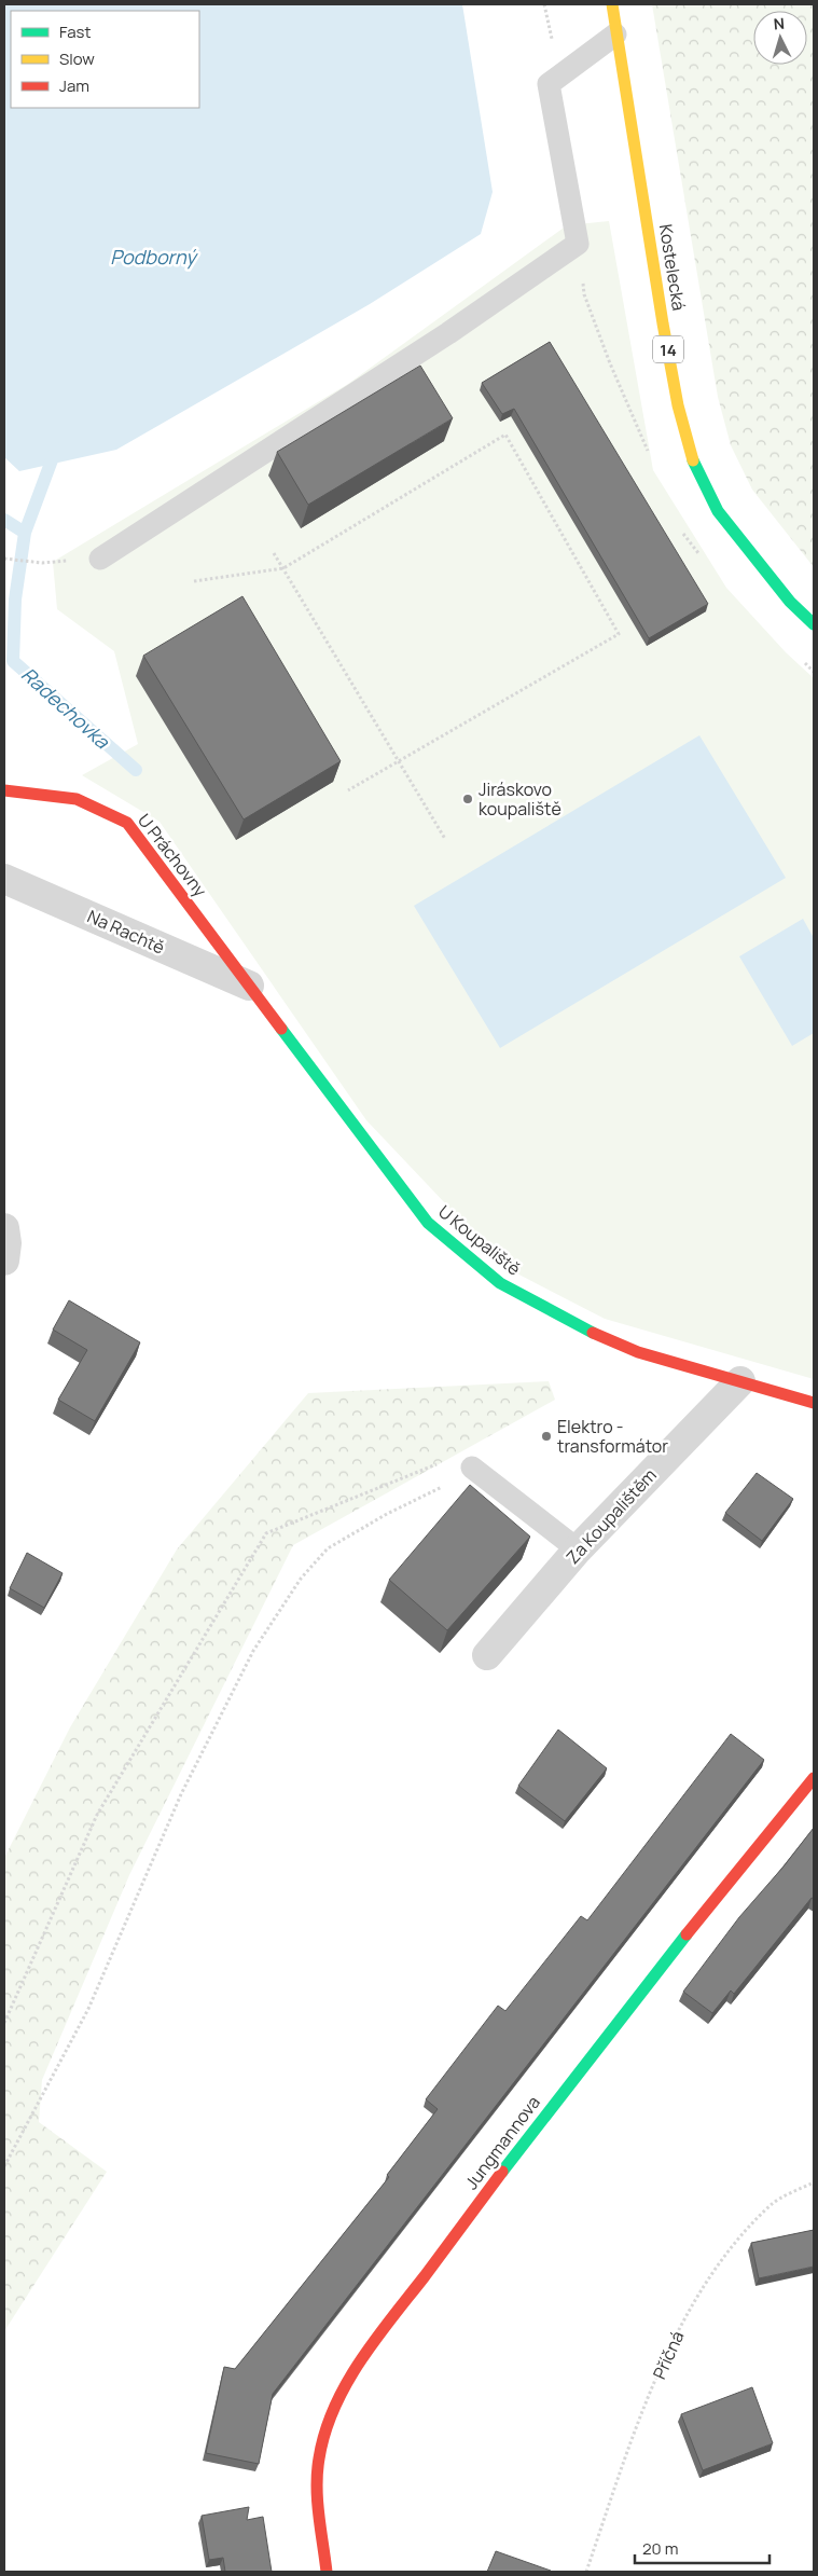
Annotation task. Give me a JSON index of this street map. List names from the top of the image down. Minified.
{"streets":{"street":["Kostelecká","14","U Práchovny","Na Rachtě","U Koupaliště","Za Koupalištěm","Jungmannova"],"path":["Příčná"]},"crossings":[["U Práchovny","Na Rachtě"],["U Práchovny","U Koupaliště"],["Na Rachtě","U Koupaliště"],["U Koupaliště","Za Koupalištěm"]],"water":["Podborný","Radechovka"],"places":["Jiráskovo koupaliště","Elektro - transformátor"],"legend":["Fast","Slow","Jam"],"scale_bar":"20 m","north":"top"}
